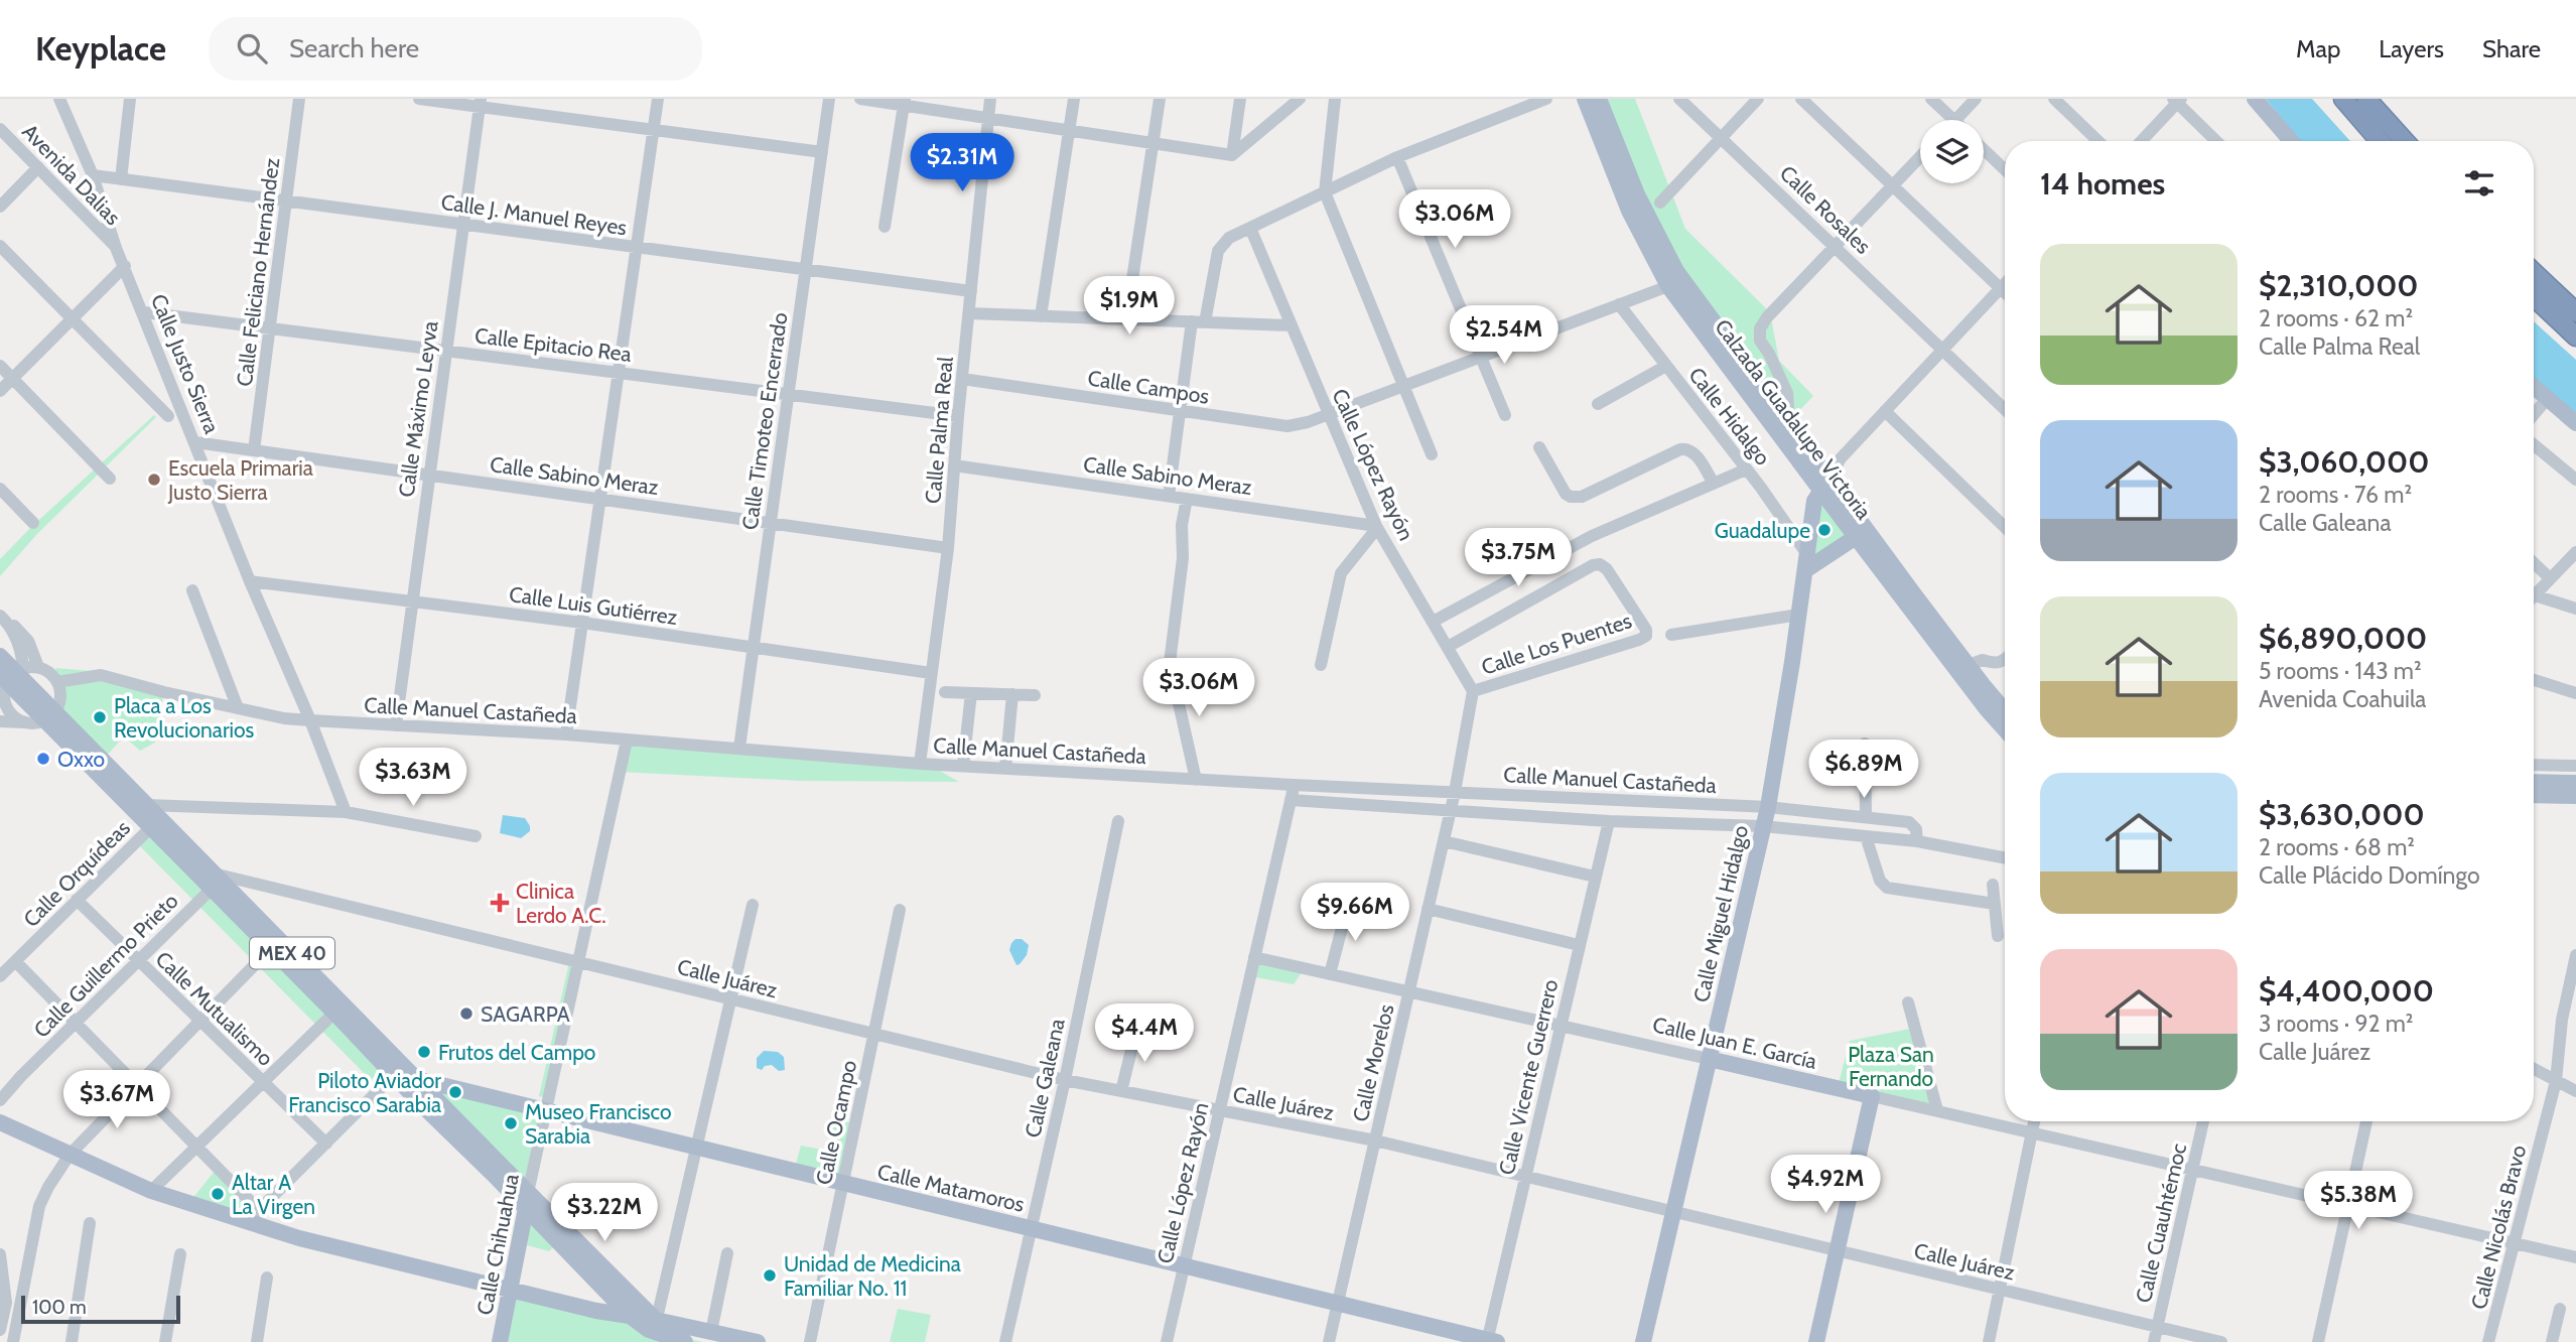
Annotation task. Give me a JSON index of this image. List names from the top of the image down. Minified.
{"streets":{"main road":["Calzada Guadalupe Victoria","Calle Miguel Hidalgo","MEX 40","Calle Juan E. García","Calle Matamoros","Calle Chihuahua"],"street":["Avenida Dalias","Calle Rosales","Calle J. Manuel Reyes","Calle Feliciano Hernández","Calle Epitacio Rea","Calle Justo Sierra","Calle Campos","Calle Máximo Leyva","Calle Hidalgo","Calle Timoteo Encerrado","Calle Palma Real","Calle López Rayón","Calle Sabino Meraz","Calle Luis Gutiérrez","Calle Los Puentes","Calle Manuel Castañeda","Calle Orquídeas","Calle Guillermo Prieto","Calle Juárez","Calle Mutualismo","Calle Morelos","Calle Vicente Guerrero","Calle Galeana","Calle Ocampo","Calle Cuauhtémoc","Calle Nicolás Bravo"]},"crossings":[["Avenida Dalias","Calle Justo Sierra"],["Calle J. Manuel Reyes","Calle Feliciano Hernández"],["Calle J. Manuel Reyes","Calle Justo Sierra"],["Calle J. Manuel Reyes","Calle Máximo Leyva"],["Calle J. Manuel Reyes","Calle Timoteo Encerrado"],["Calle J. Manuel Reyes","Calle Palma Real"],["Calle Feliciano Hernández","Calle Epitacio Rea"],["Calle Feliciano Hernández","Calle Sabino Meraz"],["Calle Epitacio Rea","Calle Justo Sierra"],["Calle Epitacio Rea","Calle Máximo Leyva"],["Calle Epitacio Rea","Calle Timoteo Encerrado"],["Calle Epitacio Rea","Calle Palma Real"],["Calle Justo Sierra","Calle Sabino Meraz"],["Calle Justo Sierra","Calle Luis Gutiérrez"],["Calle Justo Sierra","Calle Manuel Castañeda"],["Calle Campos","Calle Hidalgo"],["Calle Campos","Calzada Guadalupe Victoria"],["Calle Campos","Calle Palma Real"],["Calle Campos","Calle López Rayón"],["Calle Máximo Leyva","Calle Sabino Meraz"],["Calle Máximo Leyva","Calle Luis Gutiérrez"],["Calle Máximo Leyva","Calle Manuel Castañeda"],["Calle Hidalgo","Calle Miguel Hidalgo"],["Calzada Guadalupe Victoria","Calle Miguel Hidalgo"],["Calle Timoteo Encerrado","Calle Sabino Meraz"],["Calle Timoteo Encerrado","Calle Luis Gutiérrez"],["Calle Timoteo Encerrado","Calle Manuel Castañeda"],["Calle Palma Real","Calle Sabino Meraz"],["Calle Palma Real","Calle Luis Gutiérrez"],["Calle Palma Real","Calle Manuel Castañeda"],["Calle López Rayón","Calle Sabino Meraz"],["Calle López Rayón","Calle Los Puentes"],["Calle López Rayón","Calle Manuel Castañeda"],["Calle López Rayón","Calle Juárez"],["Calle López Rayón","Calle Juan E. García"],["Calle López Rayón","Calle Matamoros"],["Calle Manuel Castañeda","Calle Miguel Hidalgo"],["Calle Manuel Castañeda","Calle Morelos"],["Calle Manuel Castañeda","Calle Vicente Guerrero"],["Calle Manuel Castañeda","Calle Chihuahua"],["Calle Orquídeas","MEX 40"],["Calle Orquídeas","Calle Mutualismo"],["Calle Miguel Hidalgo","Calle Juárez"],["Calle Miguel Hidalgo","Calle Juan E. García"],["MEX 40","Calle Guillermo Prieto"],["MEX 40","Calle Juárez"],["MEX 40","Calle Matamoros"],["MEX 40","Calle Chihuahua"],["Calle Guillermo Prieto","Calle Juárez"],["Calle Guillermo Prieto","Calle Mutualismo"],["Calle Juárez","Calle Morelos"],["Calle Juárez","Calle Vicente Guerrero"],["Calle Juárez","Calle Galeana"],["Calle Juárez","Calle Ocampo"],["Calle Juárez","Calle Cuauhtémoc"],["Calle Juárez","Calle Chihuahua"],["Calle Juan E. García","Calle Morelos"],["Calle Juan E. García","Calle Vicente Guerrero"],["Calle Juan E. García","Calle Cuauhtémoc"],["Calle Juan E. García","Calle Nicolás Bravo"],["Calle Morelos","Calle Matamoros"],["Calle Vicente Guerrero","Calle Matamoros"],["Calle Galeana","Calle Matamoros"],["Calle Ocampo","Calle Matamoros"],["Calle Matamoros","Calle Chihuahua"]],"parks":["Plaza San Fernando"],"places":{"other":["Escuela Primaria Justo Sierra","Guadalupe","Placa a Los Revolucionarios","Oxxo","SAGARPA","Frutos del Campo","Piloto Aviador Francisco Sarabia","Museo Francisco Sarabia","Altar A La Virgen","Unidad de Medicina Familiar No. 11"],"health":["Clinica Lerdo A.C."]},"scale_bar":"100 m","page":{"header":"Keyplace","search":"Search here","nav":["Map","Layers","Share"],"price":["$2.31M","$3.06M","$1.9M","$2.54M","$3.75M","$3.06M","$6.89M","$3.63M","$9.66M","$4.4M","$3.67M","$4.92M","$5.38M","$3.22M"],"heading":"14 homes","list":[{"name":"$2,310,000","note":"2 rooms · 62 m² · Calle Palma Real"},{"name":"$3,060,000","note":"2 rooms · 76 m² · Calle Galeana"},{"name":"$6,890,000","note":"5 rooms · 143 m² · Avenida Coahuila"},{"name":"$3,630,000","note":"2 rooms · 68 m² · Calle Plácido Domíngo"},{"name":"$4,400,000","note":"3 rooms · 92 m² · Calle Juárez"}],"scale":"100 m"}}
